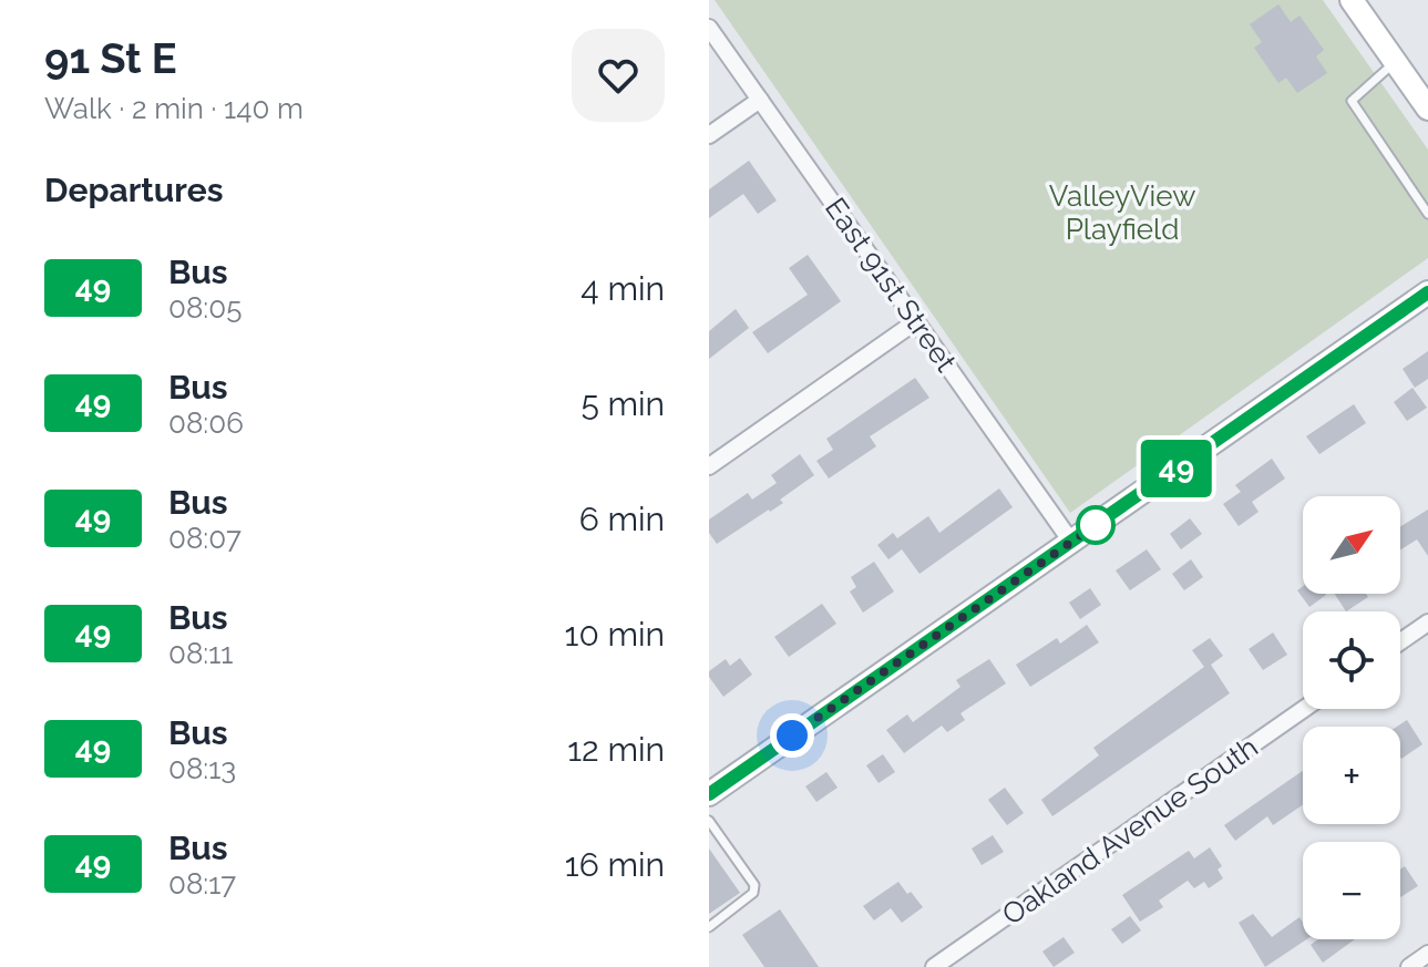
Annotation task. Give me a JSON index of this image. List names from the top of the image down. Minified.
{"streets":{"street":["East 91st Street","Oakland Avenue South"]},"parks":["ValleyView Playfield"],"lines":["bus line 49"],"north":"top right","page":{"heading":[["91 St E","Walk · 2 min · 140 m"],"Departures"],"on_map":"49","list":[{"mark":"49","name":"Bus","note":"08:05","value":"4 min"},{"mark":"49","name":"Bus","note":"08:06","value":"5 min"},{"mark":"49","name":"Bus","note":"08:07","value":"6 min"},{"mark":"49","name":"Bus","note":"08:11","value":"10 min"},{"mark":"49","name":"Bus","note":"08:13","value":"12 min"},{"mark":"49","name":"Bus","note":"08:17","value":"16 min"}],"map_buttons":["+","−"]}}
